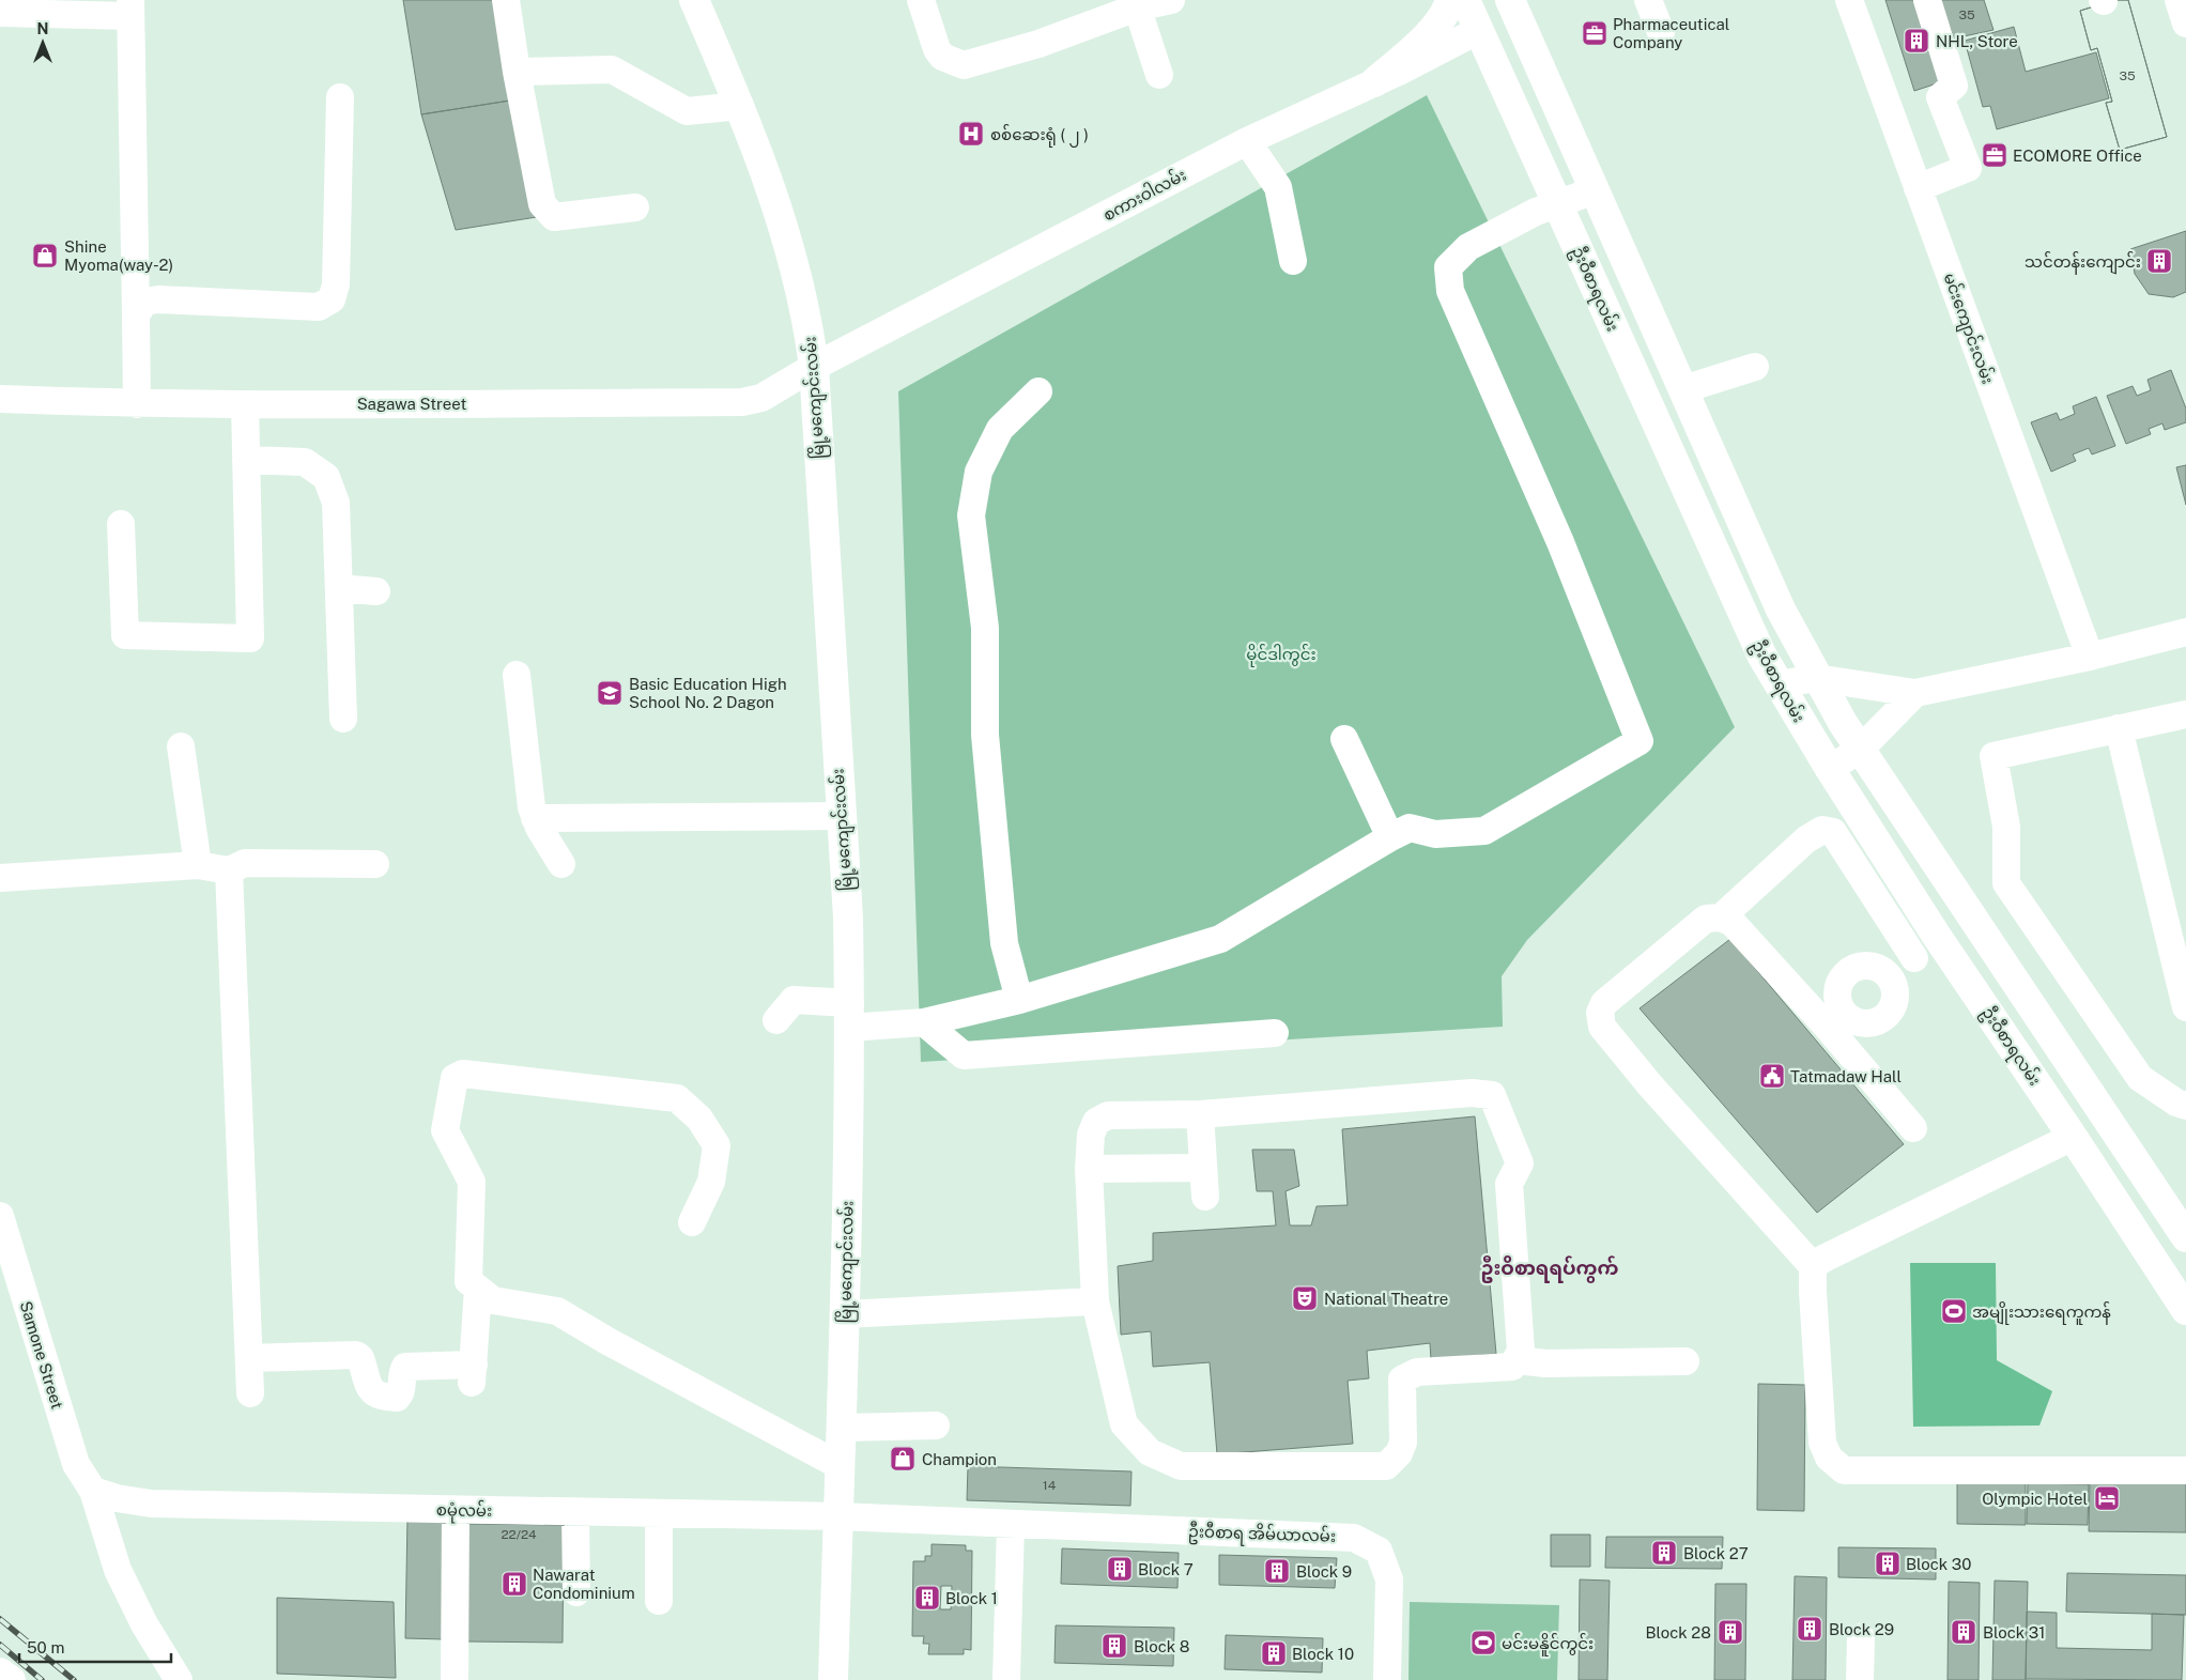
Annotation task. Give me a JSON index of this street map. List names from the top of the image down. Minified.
{"streets":{"main road":["ဦးဝီစာရလမ်း","မြို့မကျောင်းလမ်း"],"street":["စကားဝါလမ်း","မင်းကျောင်းလမ်း","Sagawa Street","Samone Street","စမုံလမ်း","ဦးဝီစာရ အိမ်ယာလမ်း"]},"crossings":[["စကားဝါလမ်း","ဦးဝီစာရလမ်း"],["စကားဝါလမ်း","မြို့မကျောင်းလမ်း"],["စကားဝါလမ်း","Sagawa Street"],["မြို့မကျောင်းလမ်း","Sagawa Street"],["မြို့မကျောင်းလမ်း","စမုံလမ်း"],["မြို့မကျောင်းလမ်း","ဦးဝီစာရ အိမ်ယာလမ်း"],["Samone Street","စမုံလမ်း"],["စမုံလမ်း","ဦးဝီစာရ အိမ်ယာလမ်း"]],"districts":["ဦးဝိစာရရပ်ကွက်"],"parks":["မိုင်ဒါကွင်း"],"places":{"office":["Pharmaceutical Company","ECOMORE Office"],"building":["NHL, Store","သင်တန်းကျောင်း","Block 27","Block 30","Block 7","Block 9","Nawarat Condominium","Block 1","Block 29","Block 28","Block 31","Block 8","Block 10"],"hospital":["စစ်ဆေးရုံ ( ၂ )"],"shop":["Shine Myoma(way-2)","Champion"],"school or university":["Basic Education High School No. 2 Dagon"],"public building":["Tatmadaw Hall"],"theatre":["National Theatre"],"sports":["အမျိုးသားရေကူကန်","မင်းမနိူင်ကွင်း"],"hotel":["Olympic Hotel"]},"house_numbers":["35","35","14","22/24"],"scale_bar":"50 m","north":"top"}
